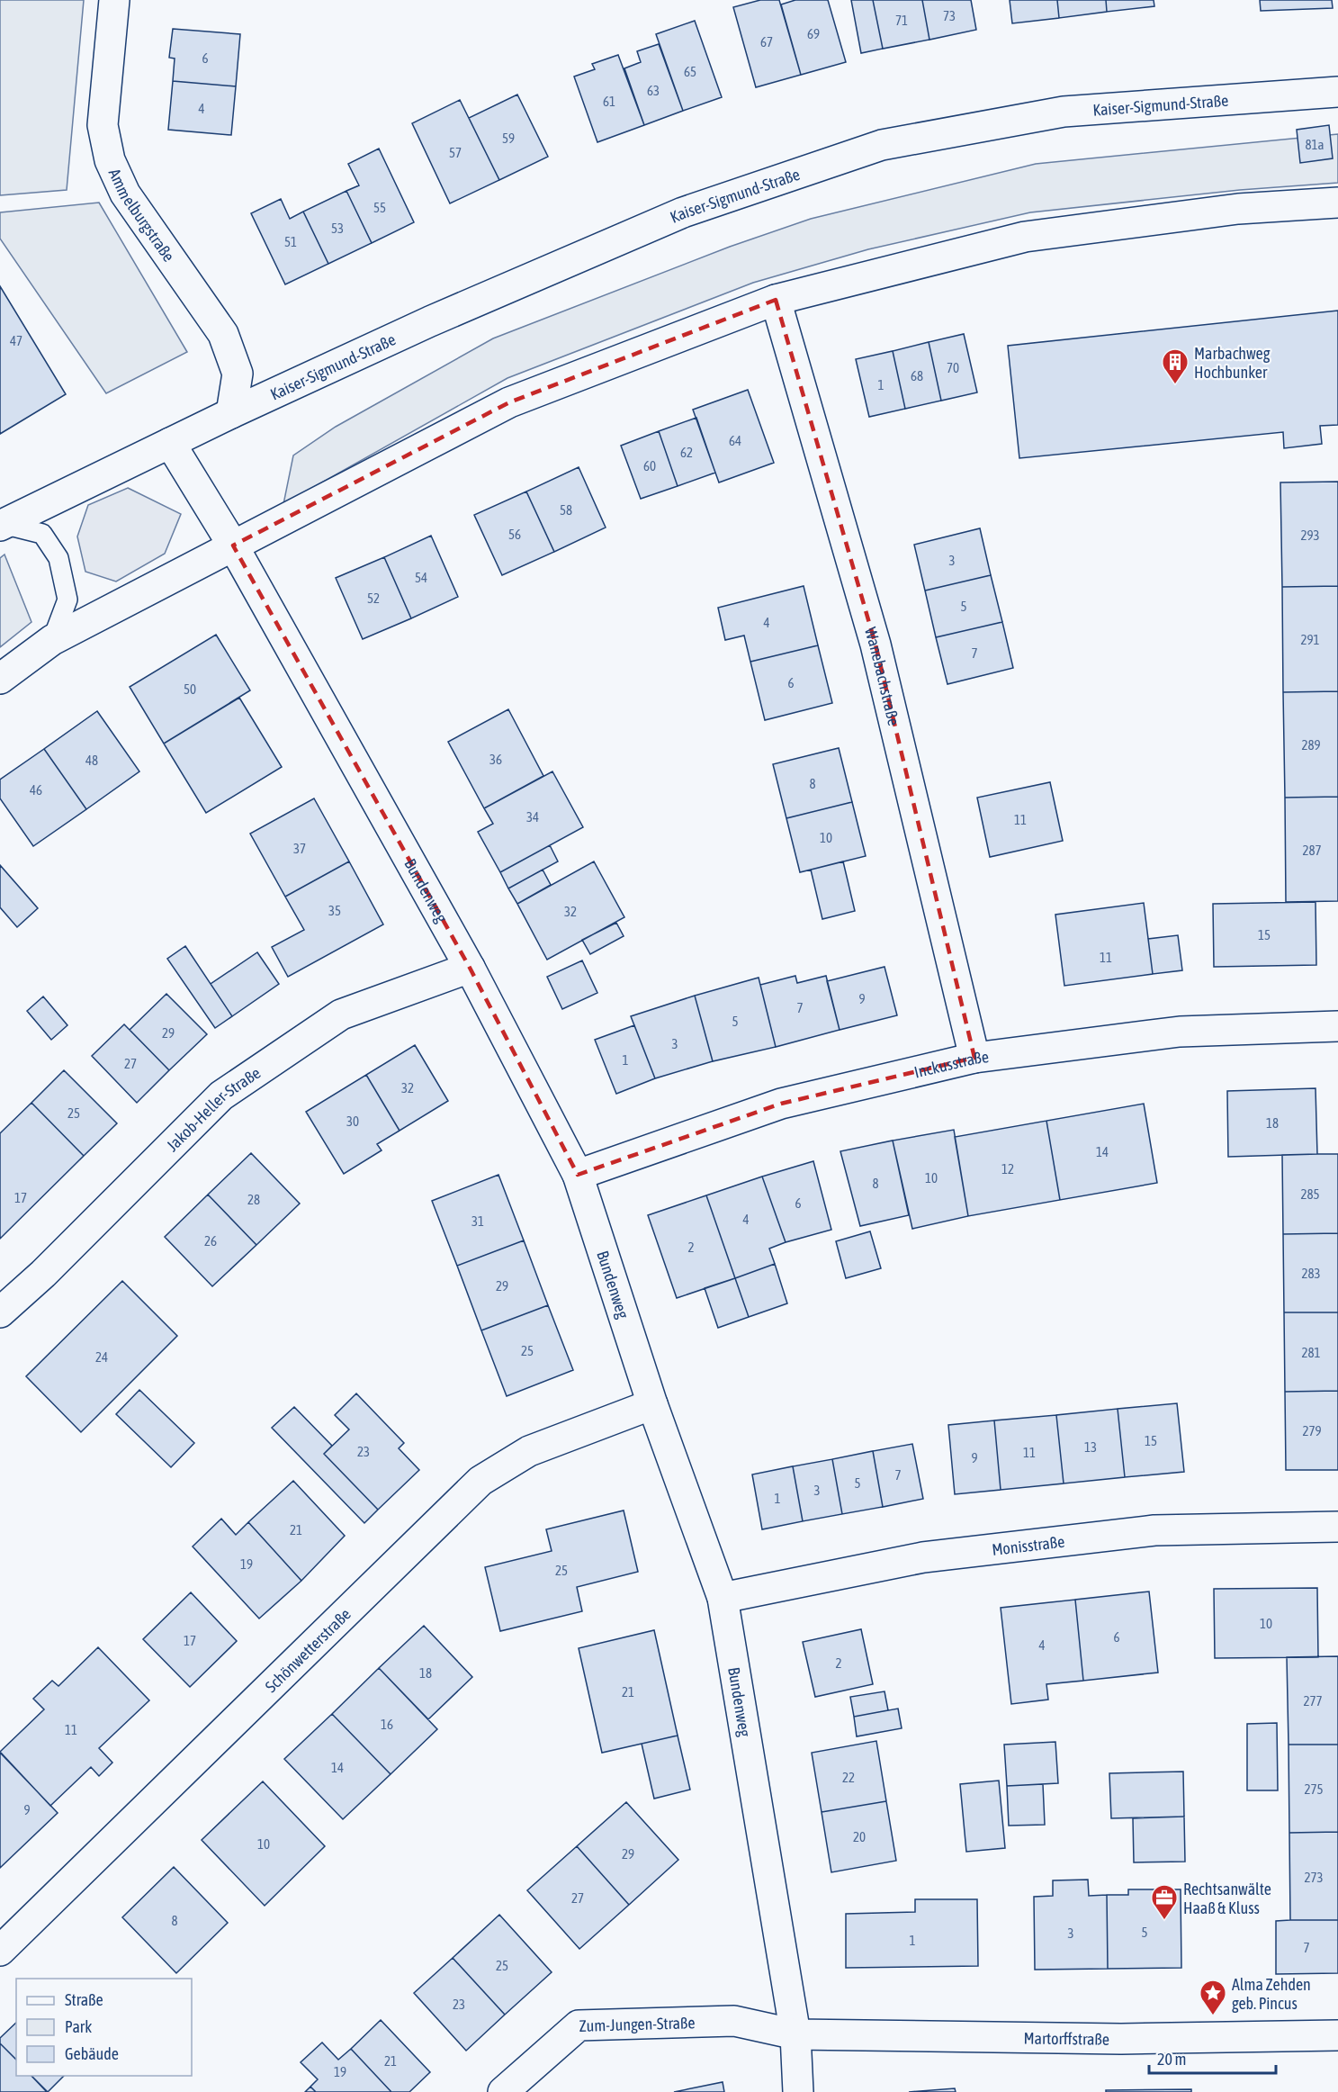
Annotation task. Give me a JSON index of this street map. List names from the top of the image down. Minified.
{"streets":{"street":["Kaiser-Sigmund-Straße","Ammelburgstraße","Wanebachstraße","Bundenweg","Inckusstraße","Jakob-Heller-Straße","Monisstraße","Schönwetterstraße","Zum-Jungen-Straße","Martorffstraße"]},"crossings":[["Kaiser-Sigmund-Straße","Ammelburgstraße"],["Wanebachstraße","Inckusstraße"],["Bundenweg","Inckusstraße"],["Bundenweg","Jakob-Heller-Straße"],["Bundenweg","Monisstraße"],["Bundenweg","Schönwetterstraße"],["Bundenweg","Zum-Jungen-Straße"],["Bundenweg","Martorffstraße"],["Zum-Jungen-Straße","Martorffstraße"]],"places":{"building":["Marbachweg Hochbunker"],"office":["Rechtsanwälte Haaß & Kluss"],"place":["Alma Zehden geb. Pincus"]},"house_numbers":["73","71","69","67","6","65","63","61","4","59","81a","57","55","53","51","47","70","68","1","64","62","60","58","56","293","3","54","52","5","4","291","7","6","50","289","36","48","8","46","34","11","10","37","287","35","32","15","11","9","7","5","29","3","1","27","32","25","30","18","14","12","10","8","285","17","28","6","4","31","26","2","283","29","25","281","24","279","15","13","23","11","9","7","5","3","1","21","19","25","10","6","17","4","2","18","21","277","16","11","14","22","275","9","20","10","29","273","27","8","5","3","1","7","25","23","21","19"],"legend":["Straße","Park","Gebäude"],"scale_bar":"20 m"}
